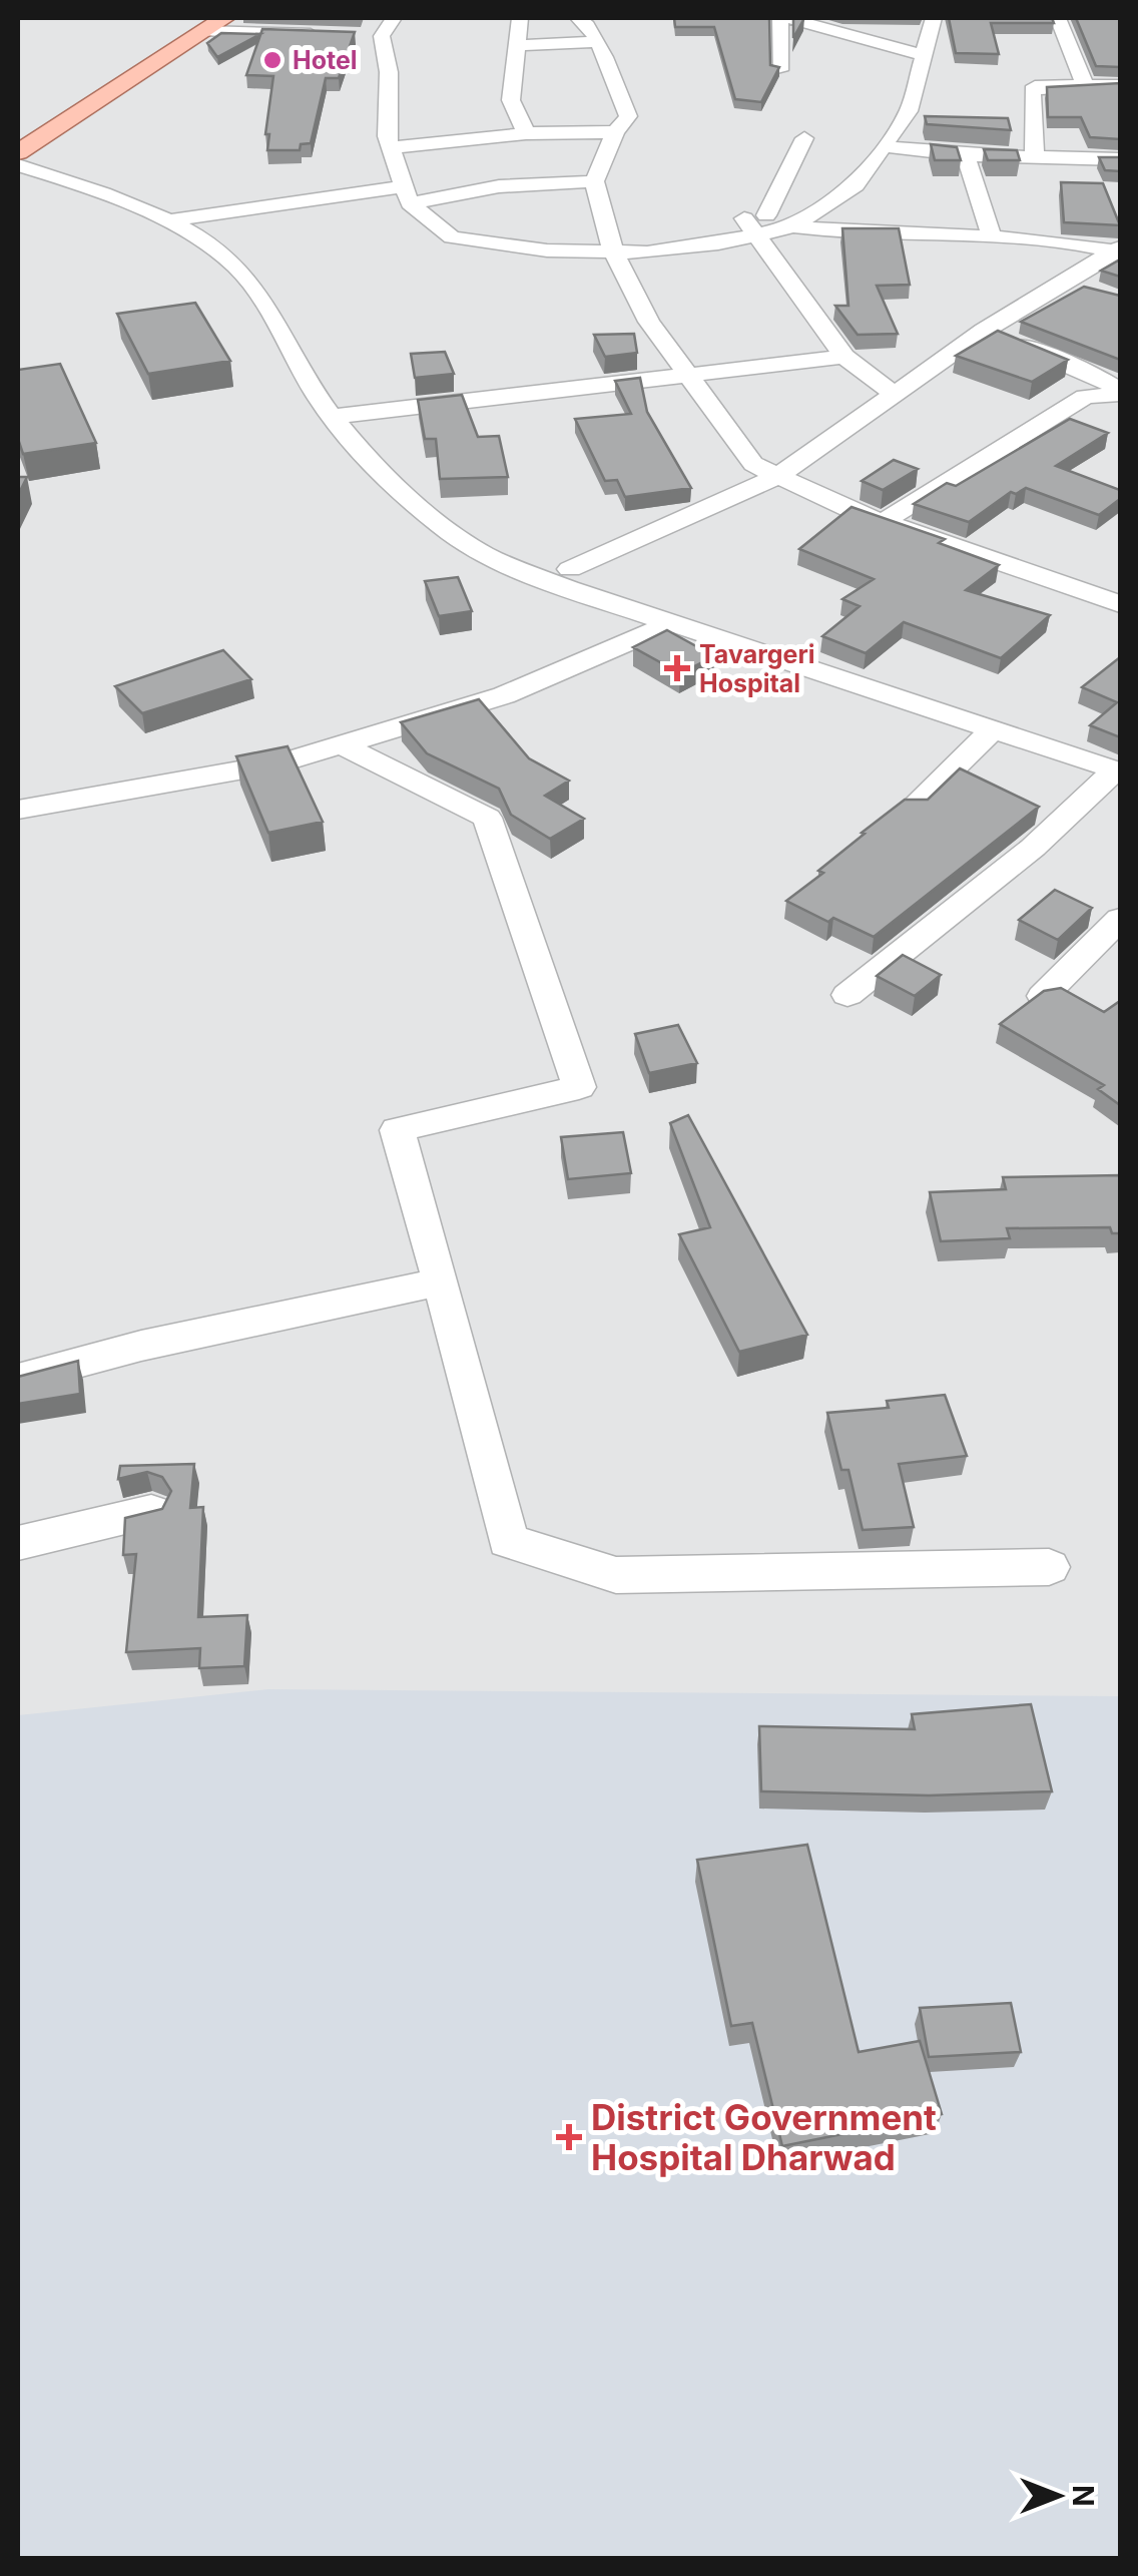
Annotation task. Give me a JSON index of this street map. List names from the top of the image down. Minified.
{"places":{"other":["Hotel"],"health":["Tavargeri Hospital","District Government Hospital Dharwad"]},"north":"right"}
